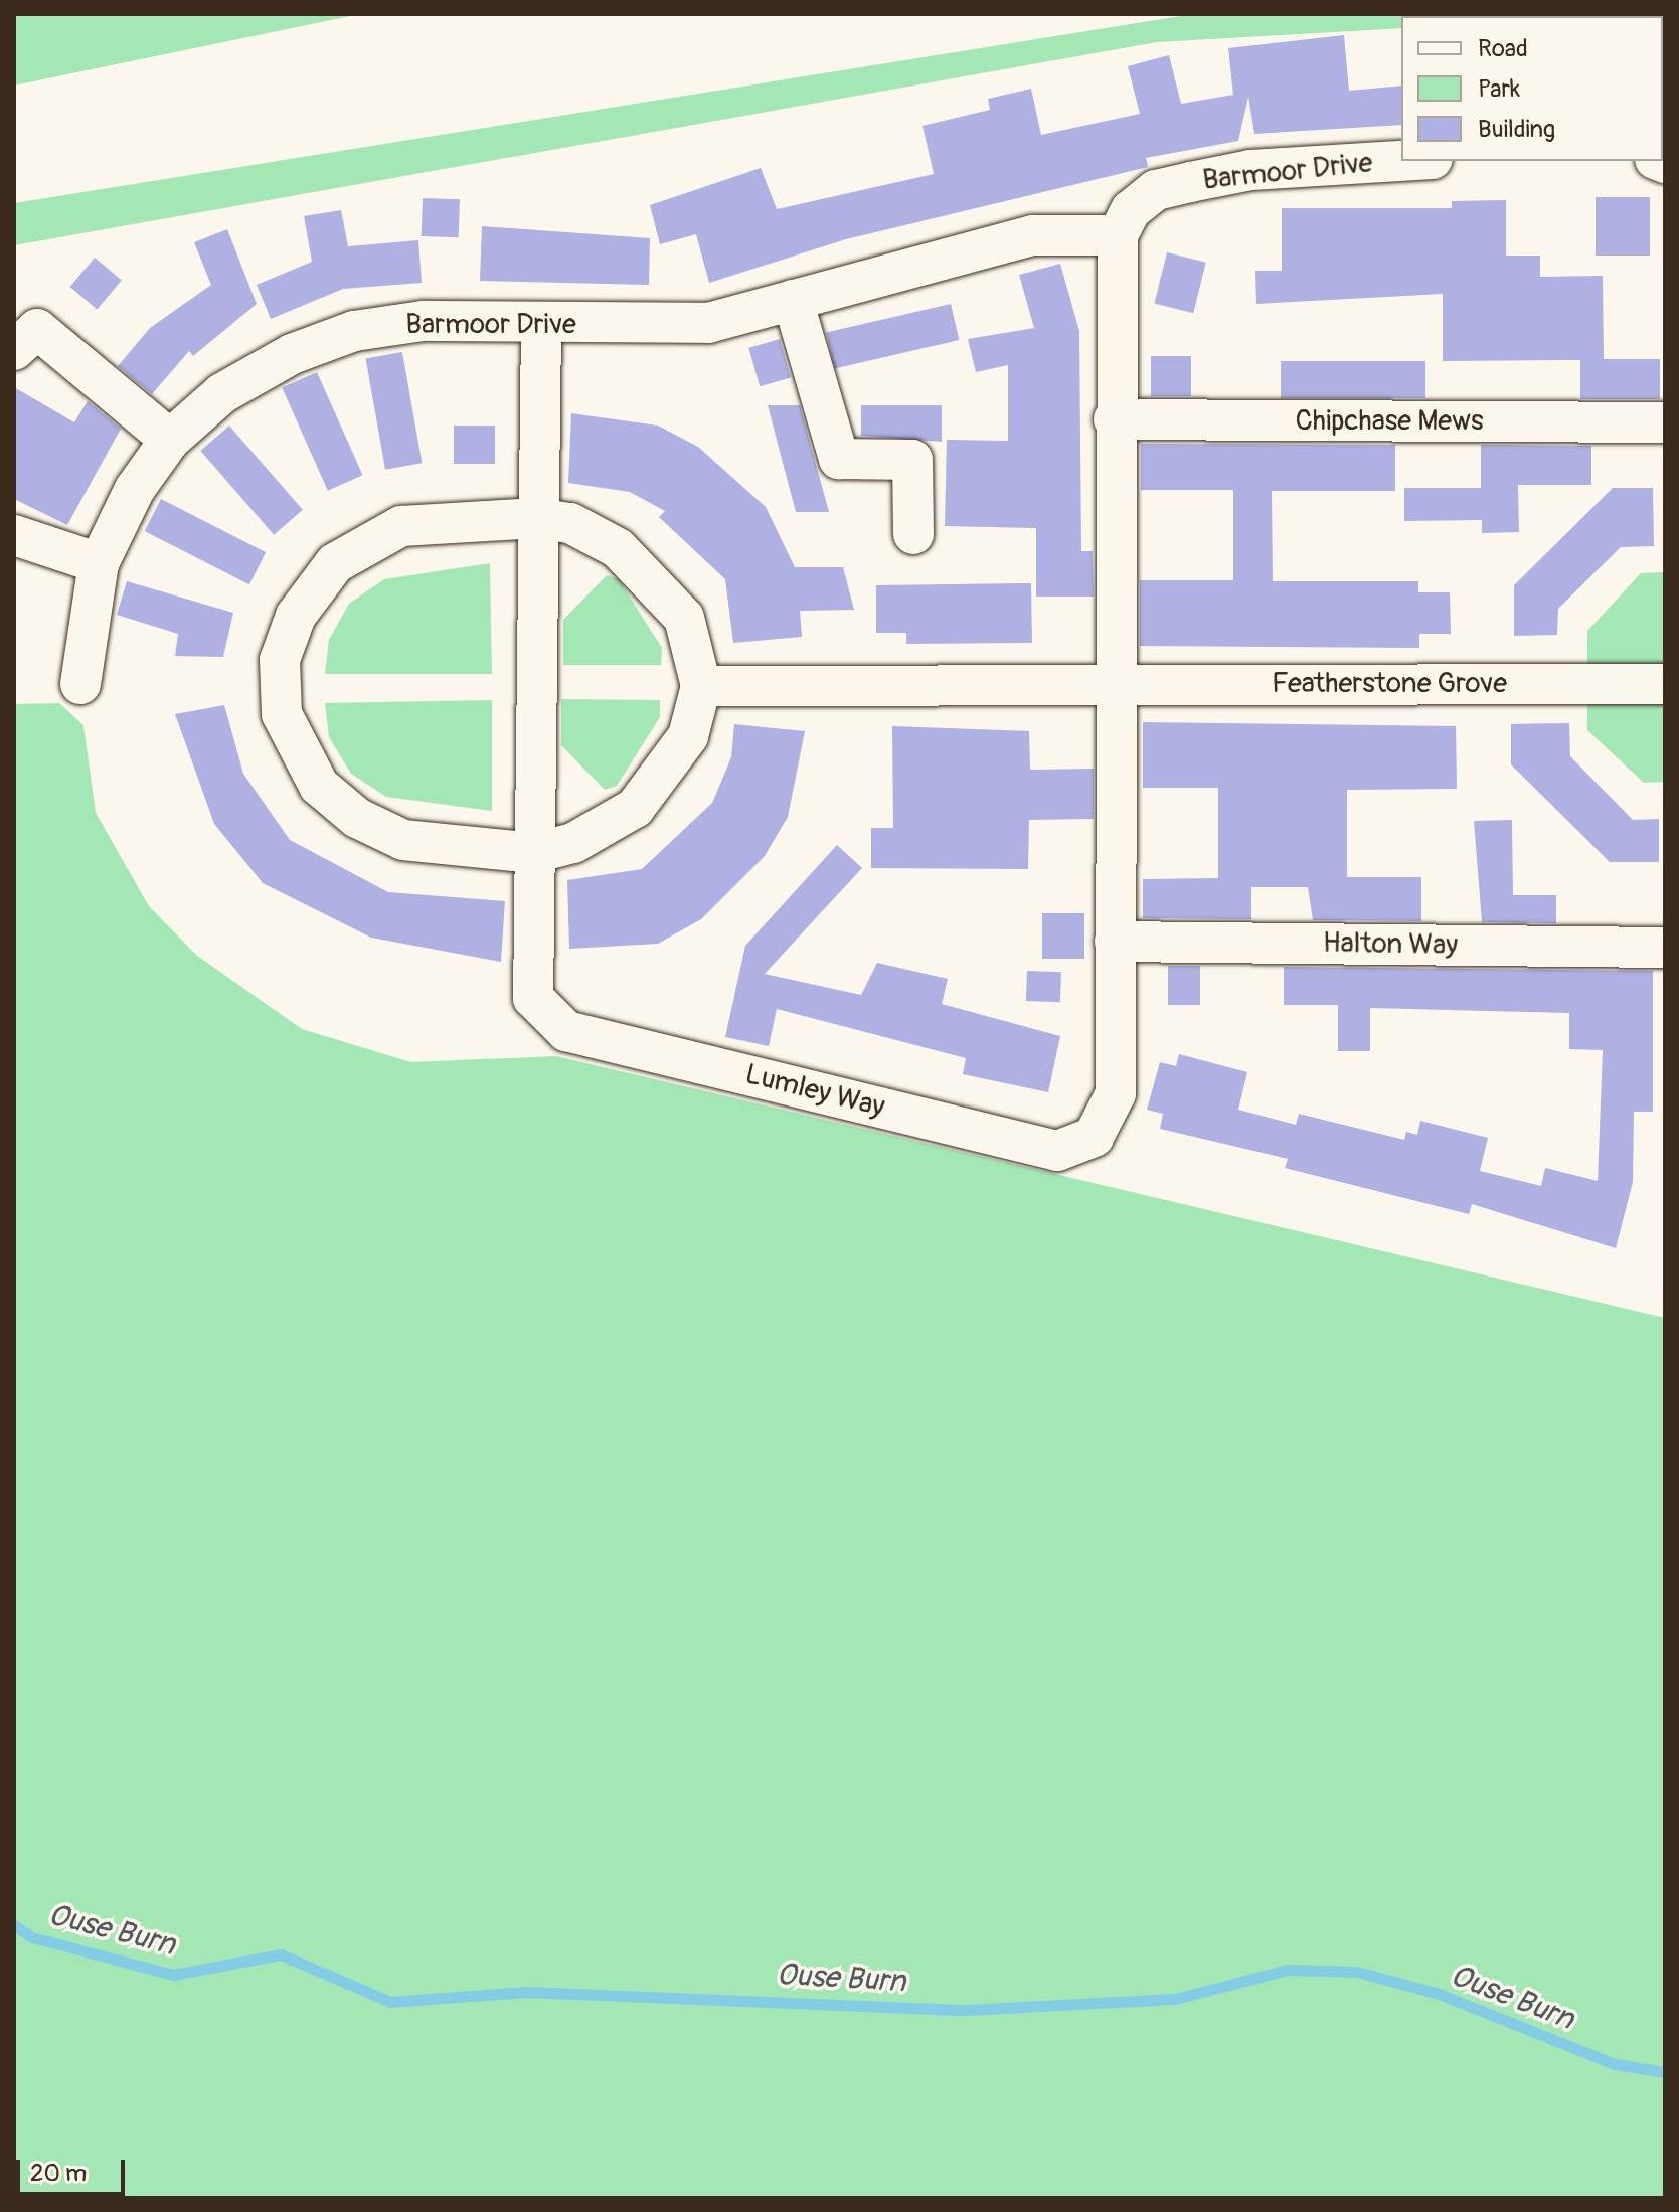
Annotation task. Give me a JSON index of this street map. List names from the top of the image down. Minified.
{"streets":{"street":["Barmoor Drive","Chipchase Mews","Featherstone Grove","Halton Way","Lumley Way"]},"crossings":[["Halton Way","Lumley Way"]],"water":["Ouse Burn"],"legend":["Road","Park","Building"],"scale_bar":"20 m"}
